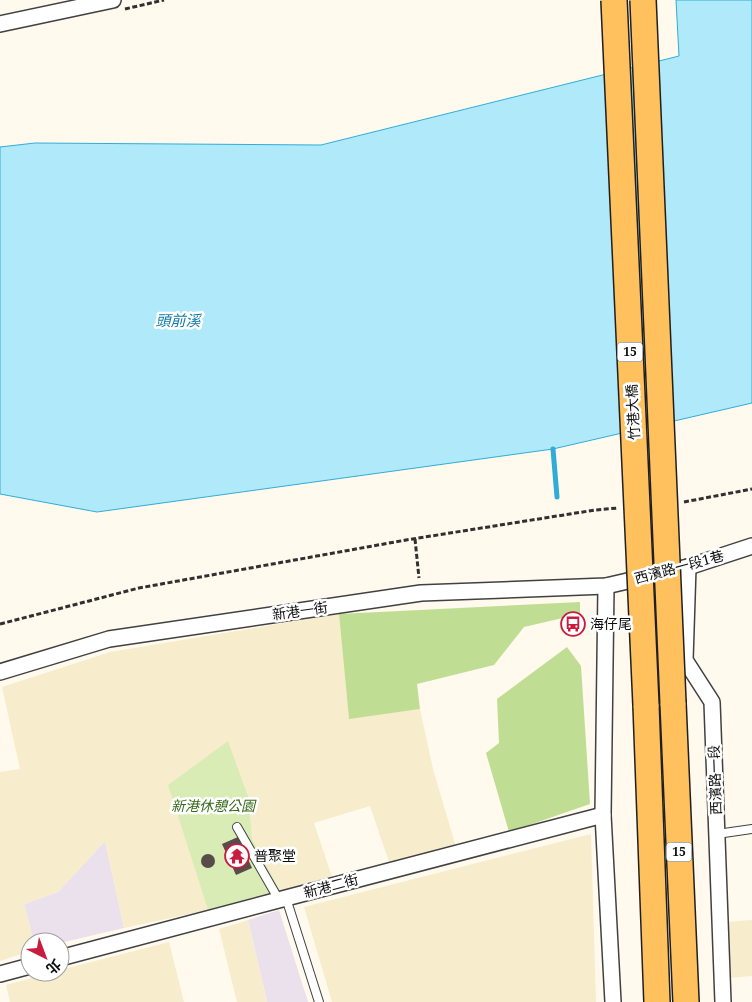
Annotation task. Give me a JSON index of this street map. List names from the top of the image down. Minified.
{"streets":{"main road":["15","竹港大橋"],"street":["西濱路一段1巷","新港一街","西濱路一段","新港二街"]},"crossings":[["西濱路一段1巷","新港一街"],["西濱路一段1巷","西濱路一段"]],"water":["頭前溪"],"parks":["新港休憩公園"],"places":{"bus stop":["海仔尾"],"temple":["普聚堂"]},"north":"bottom right"}
